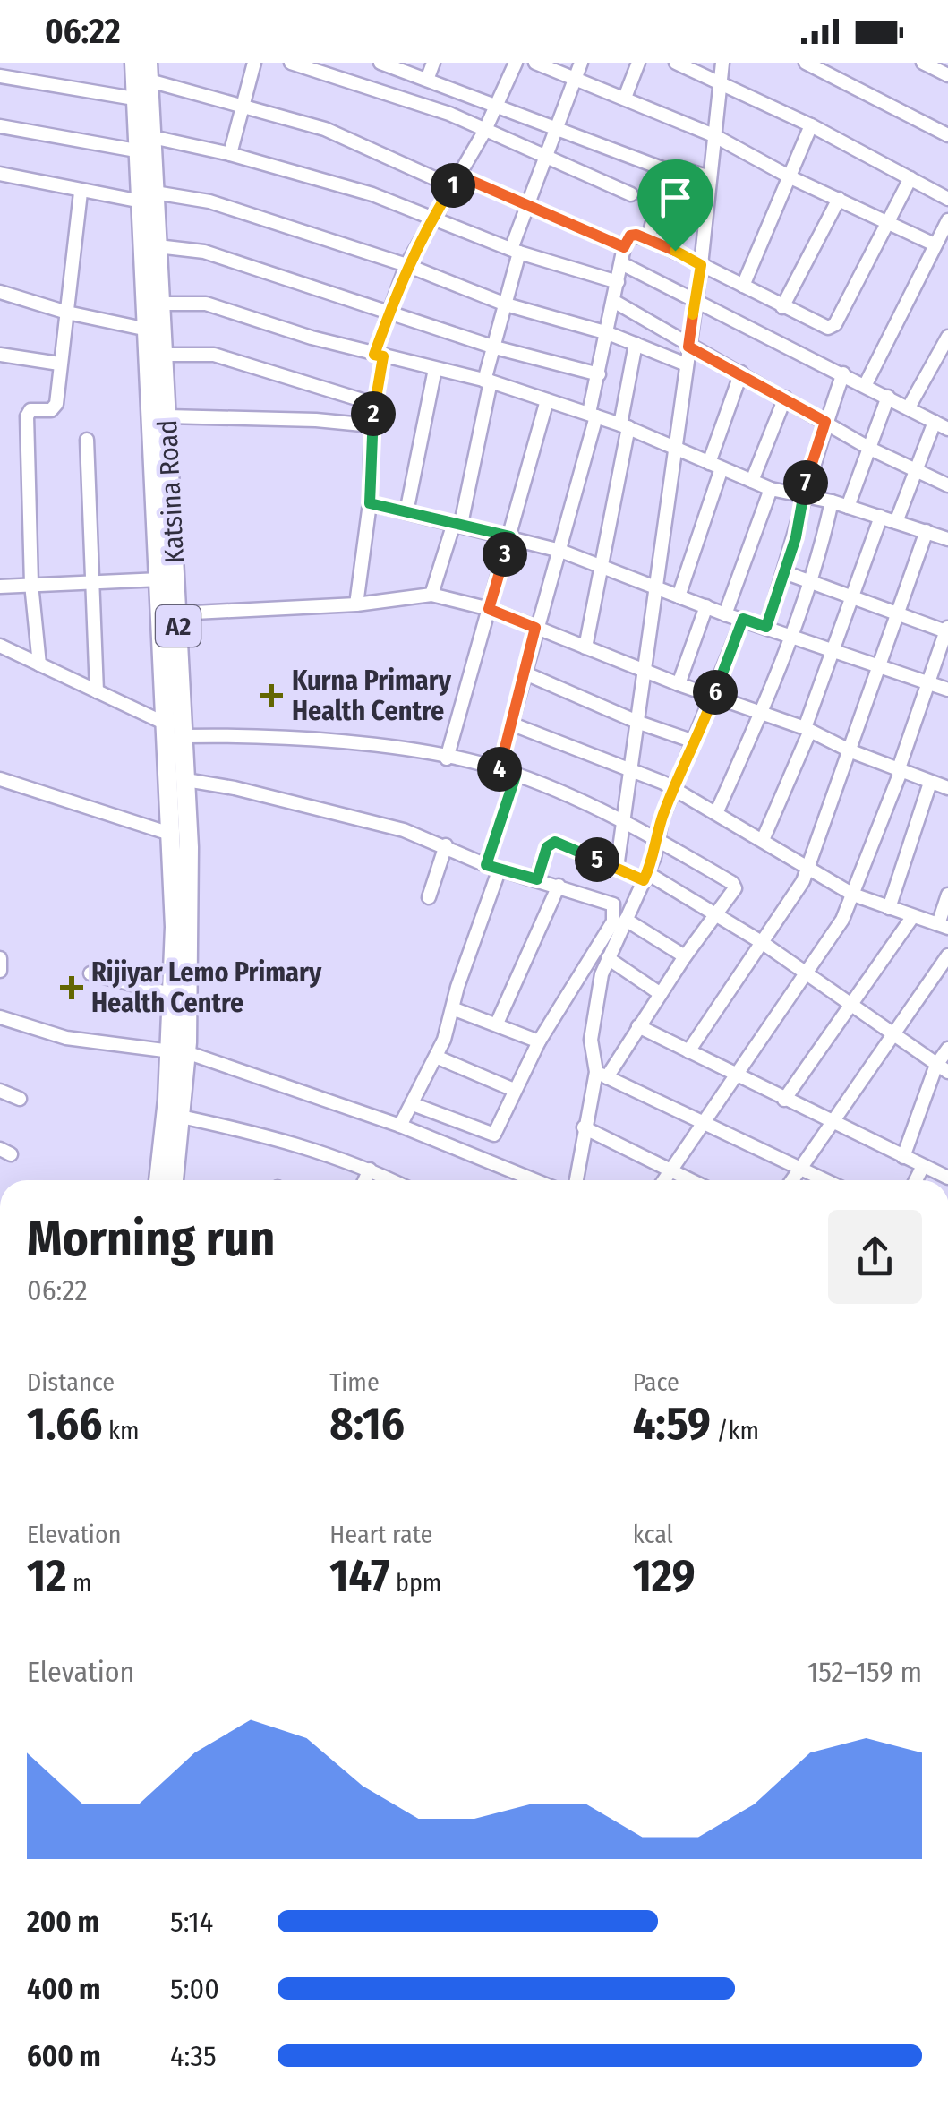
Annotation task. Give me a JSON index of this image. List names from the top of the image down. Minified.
{"streets":{"highway":["Katsina Road","A2"]},"places":{"health":["Kurna Primary Health Centre","Rijiyar Lemo Primary Health Centre"]},"page":{"status":"06:22","pins":["1","2","7","3","6","4","5"],"heading":["Morning run","06:22"],"stats":[["Distance","1.66 km"],["Time","8:16"],["Pace","4:59 /km"],["Elevation","12 m"],["Heart rate","147 bpm"],["kcal","129"]],"chart":["Elevation","152–159 m"],"list":[{"name":"200 m","note":"5:14"},{"name":"400 m","note":"5:00"},{"name":"600 m","note":"4:35"}]}}
